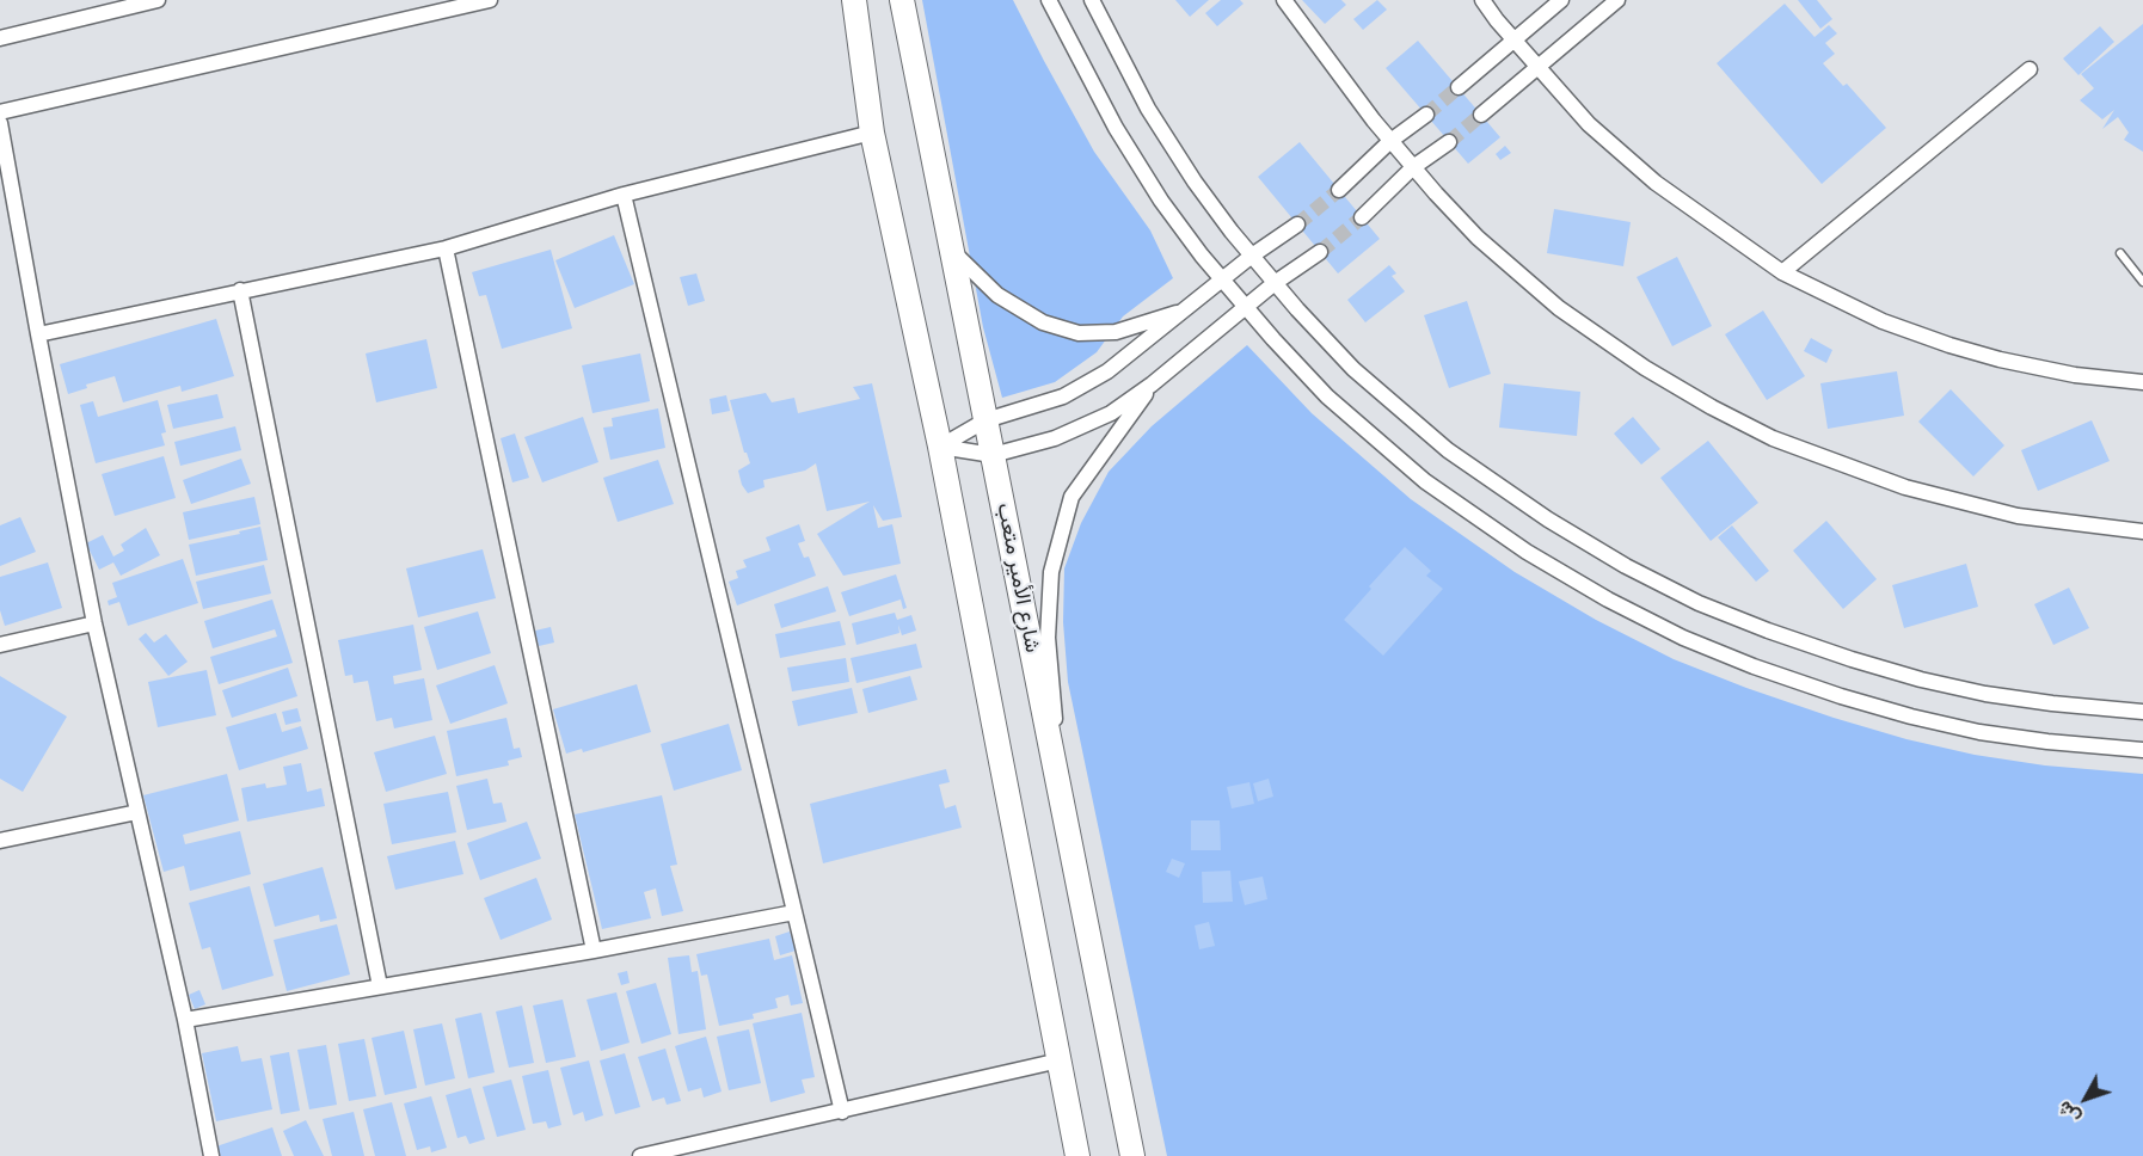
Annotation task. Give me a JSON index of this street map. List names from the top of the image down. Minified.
{"streets":{"main road":["شارع الأمير متعب"]},"north":"bottom left"}
